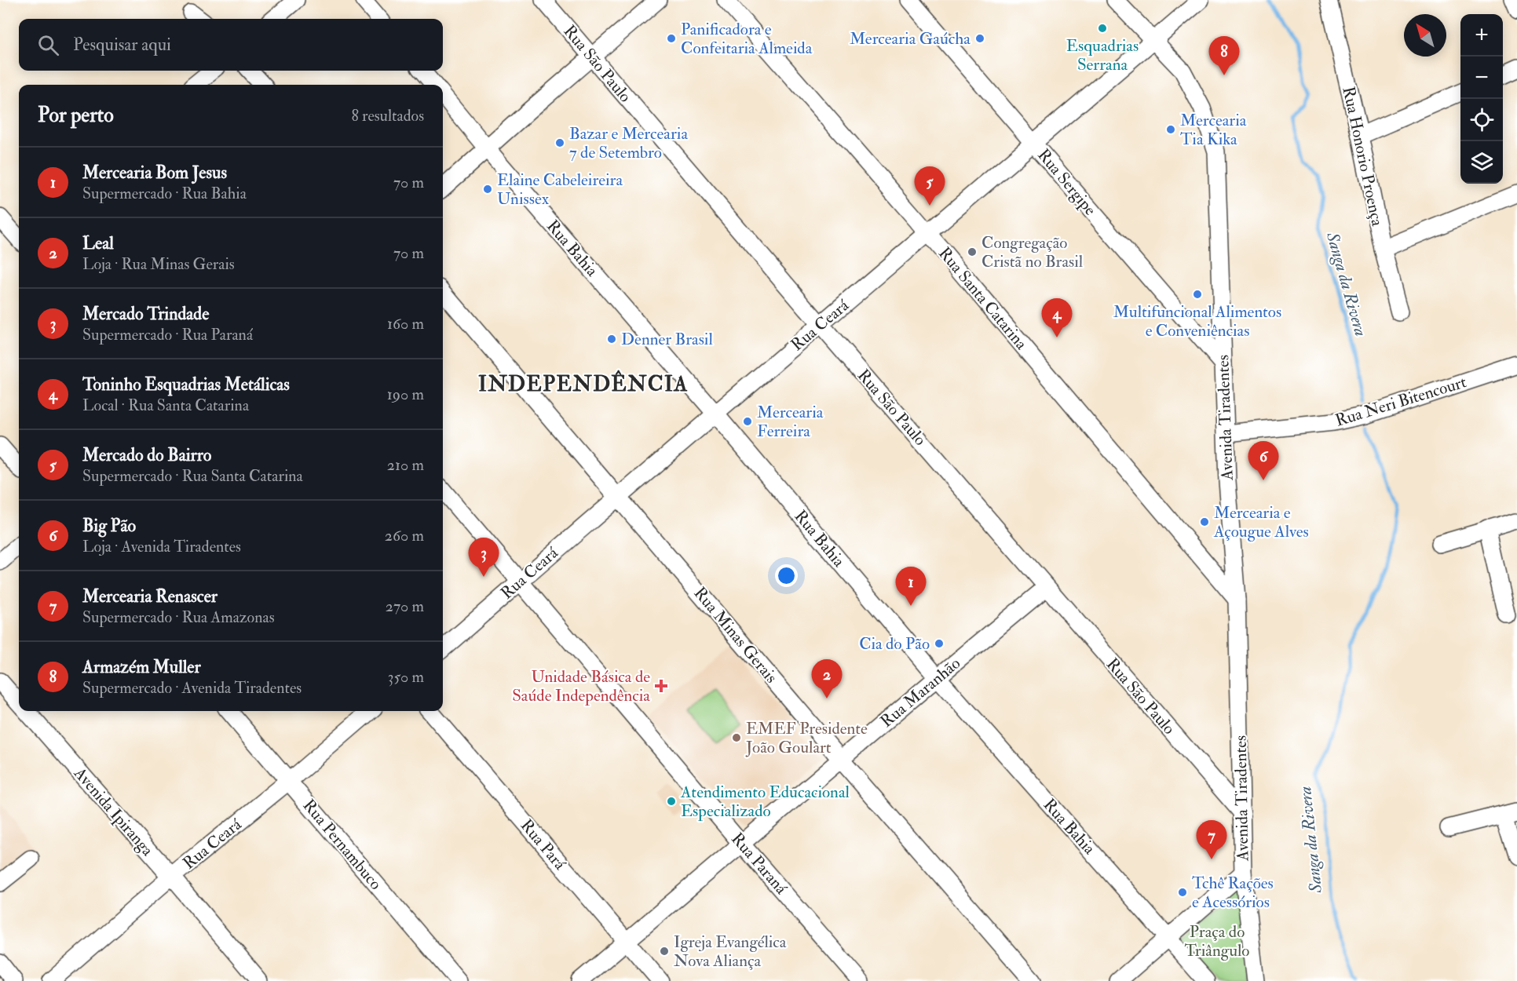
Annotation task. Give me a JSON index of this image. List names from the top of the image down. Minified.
{"streets":{"street":["Rua São Paulo","Rua Honorio Proença","Rua Sergipe","Rua Bahia","Rua Santa Catarina","Rua Ceará","Rua Neri Bitencourt","Avenida Tiradentes","Rua Minas Gerais","Rua Maranhão","Avenida Ipiranga","Rua Pernambuco","Rua Pará","Rua Paraná"]},"crossings":[["Rua São Paulo","Rua Ceará"],["Rua São Paulo","Avenida Tiradentes"],["Rua São Paulo","Rua Maranhão"],["Rua Sergipe","Rua Ceará"],["Rua Sergipe","Avenida Tiradentes"],["Rua Bahia","Rua Ceará"],["Rua Bahia","Rua Maranhão"],["Rua Santa Catarina","Rua Ceará"],["Rua Santa Catarina","Avenida Tiradentes"],["Rua Ceará","Avenida Tiradentes"],["Rua Ceará","Rua Minas Gerais"],["Rua Ceará","Avenida Ipiranga"],["Rua Ceará","Rua Pernambuco"],["Rua Ceará","Rua Paraná"],["Rua Neri Bitencourt","Avenida Tiradentes"],["Rua Minas Gerais","Rua Maranhão"],["Rua Maranhão","Rua Pará"],["Rua Maranhão","Rua Paraná"]],"districts":["INDEPENDÊNCIA"],"water":["Sanga da Rivera"],"parks":["Praça do Triângulo"],"places":{"other":["Esquadrias Serrana","Panificadora e Confeitaria Almeida","Mercearia Gaúcha","Mercearia Tia Kika","Bazar e Mercearia 7 de Setembro","Elaine Cabeleireira Unissex","Congregação Cristã no Brasil","Multifuncional Alimentos e Conveniências","Denner Brasil","Mercearia Ferreira","Mercearia e Açougue Alves","Cia do Pão","EMEF Presidente João Goulart","Atendimento Educacional Especializado","Tchê Rações e Acessórios","Igreja Evangélica Nova Aliança"],"health":["Unidade Básica de Saúde Independência"]},"north":"top left","page":{"map_buttons":["+","−"],"search":"Pesquisar aqui","pins":["8","5","4","6","3","1","2","7"],"heading":["Por perto","8 resultados"],"list":[{"mark":"1","name":"Mercearia Bom Jesus","note":"Supermercado · Rua Bahia","value":"70 m"},{"mark":"2","name":"Leal","note":"Loja · Rua Minas Gerais","value":"70 m"},{"mark":"3","name":"Mercado Trindade","note":"Supermercado · Rua Paraná","value":"160 m"},{"mark":"4","name":"Toninho Esquadrias Metálicas","note":"Local · Rua Santa Catarina","value":"190 m"},{"mark":"5","name":"Mercado do Bairro","note":"Supermercado · Rua Santa Catarina","value":"210 m"},{"mark":"6","name":"Big Pão","note":"Loja · Avenida Tiradentes","value":"260 m"},{"mark":"7","name":"Mercearia Renascer","note":"Supermercado · Rua Amazonas","value":"270 m"},{"mark":"8","name":"Armazém Muller","note":"Supermercado · Avenida Tiradentes","value":"350 m"}]}}
